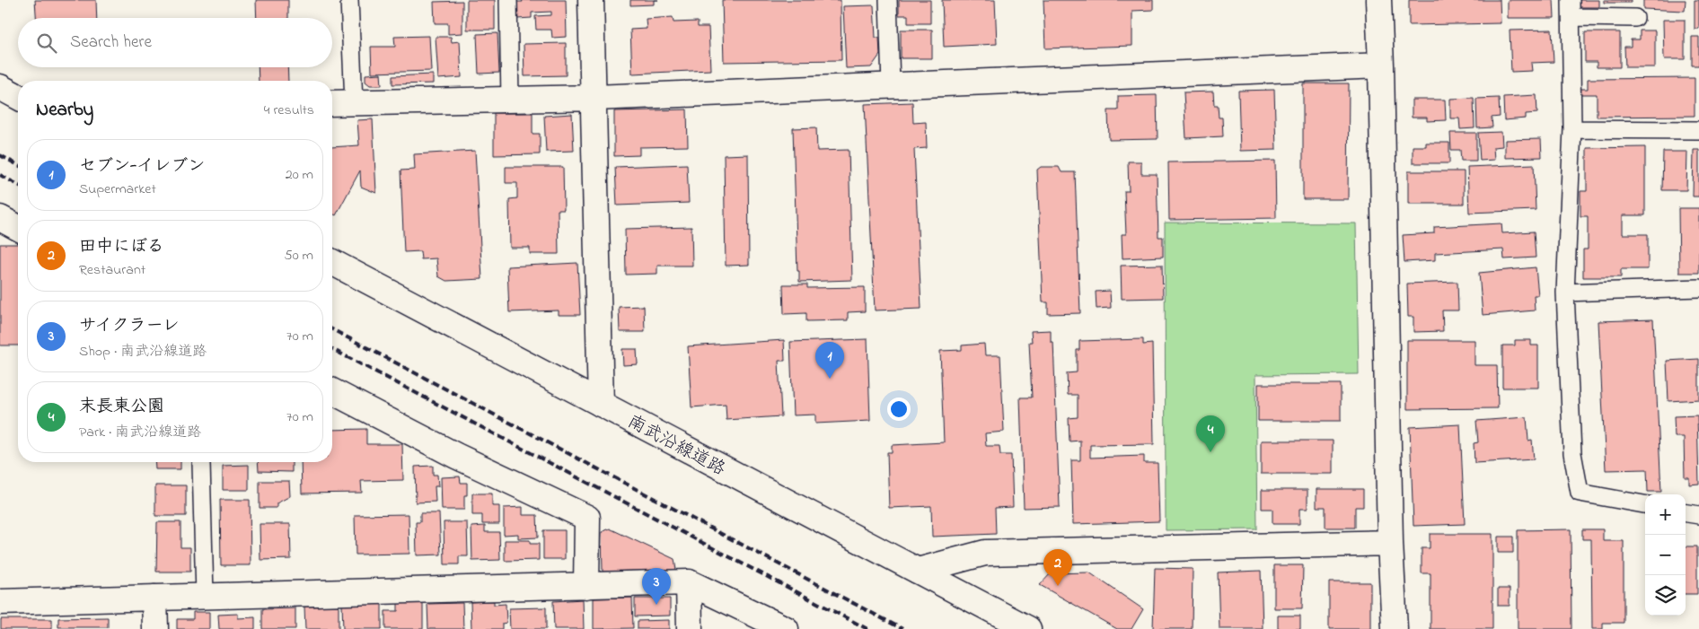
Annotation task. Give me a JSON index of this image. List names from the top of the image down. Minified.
{"streets":{"street":["南武沿線道路"]},"page":{"search":"Search here","heading":["Nearby","4 results"],"list":[{"mark":"1","name":"セブン-イレブン","note":"Supermarket","value":"20 m"},{"mark":"2","name":"田中にぼる","note":"Restaurant","value":"50 m"},{"mark":"3","name":"サイクラーレ","note":"Shop · 南武沿線道路","value":"70 m"},{"mark":"4","name":"末長東公園","note":"Park · 南武沿線道路","value":"70 m"}],"pins":["1","4","2","3"],"map_buttons":["+","−"]}}
